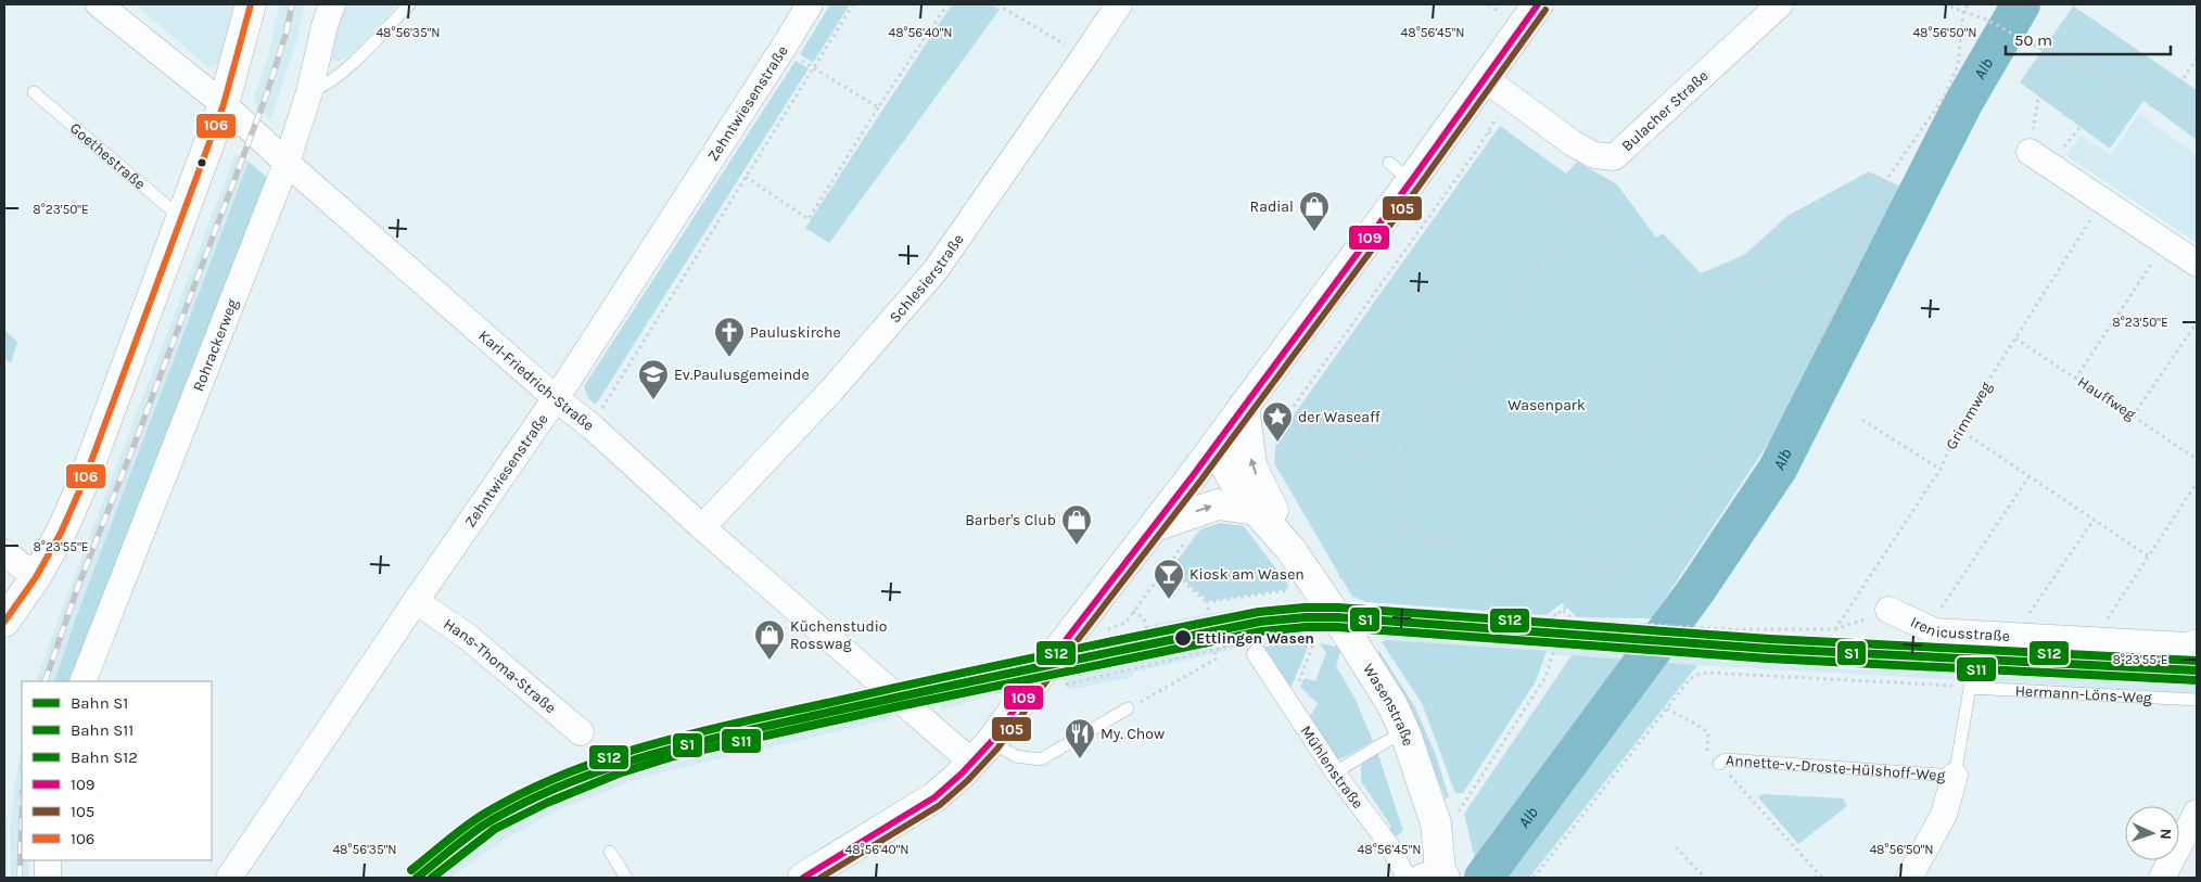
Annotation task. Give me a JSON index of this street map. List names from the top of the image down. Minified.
{"streets":{"street":["Zehntwiesenstraße","Bulacher Straße","Schlesierstraße","Rohrackerweg","Karl-Friedrich-Straße","Irenicusstraße","Hans-Thoma-Straße","Wasenstraße","Mühlenstraße","Annette-v.-Droste-Hülshoff-Weg"],"lane":["Goethestraße","Hermann-Löns-Weg"],"path":["Hauffweg","Grimmweg"]},"crossings":[["Zehntwiesenstraße","Karl-Friedrich-Straße"],["Zehntwiesenstraße","Hans-Thoma-Straße"],["Schlesierstraße","Karl-Friedrich-Straße"],["Rohrackerweg","Karl-Friedrich-Straße"],["Hauffweg","Grimmweg"],["Hermann-Löns-Weg","Annette-v.-Droste-Hülshoff-Weg"]],"water":["Alb"],"parks":["Wasenpark"],"places":{"shop":["Radial","Barber's Club","Küchenstudio Rosswag"],"church":["Pauluskirche"],"school or university":["Ev.Paulusgemeinde"],"place":["der Waseaff"],"bar":["Kiosk am Wasen"],"other":["Ettlingen Wasen"],"restaurant":["My. Chow"]},"lines":["transit line 109","transit line 106","transit line 105","rail line S12","rail line S1","rail line S11"],"legend":["Bahn S1","Bahn S11","Bahn S12","109","105","106"],"scale_bar":"50 m","north":"right","coordinates":["48°56'35\"N","48°56'45\"N","48°56'40\"N","48°56'50\"N","8°23'50\"E","8°23'55\"E"]}
